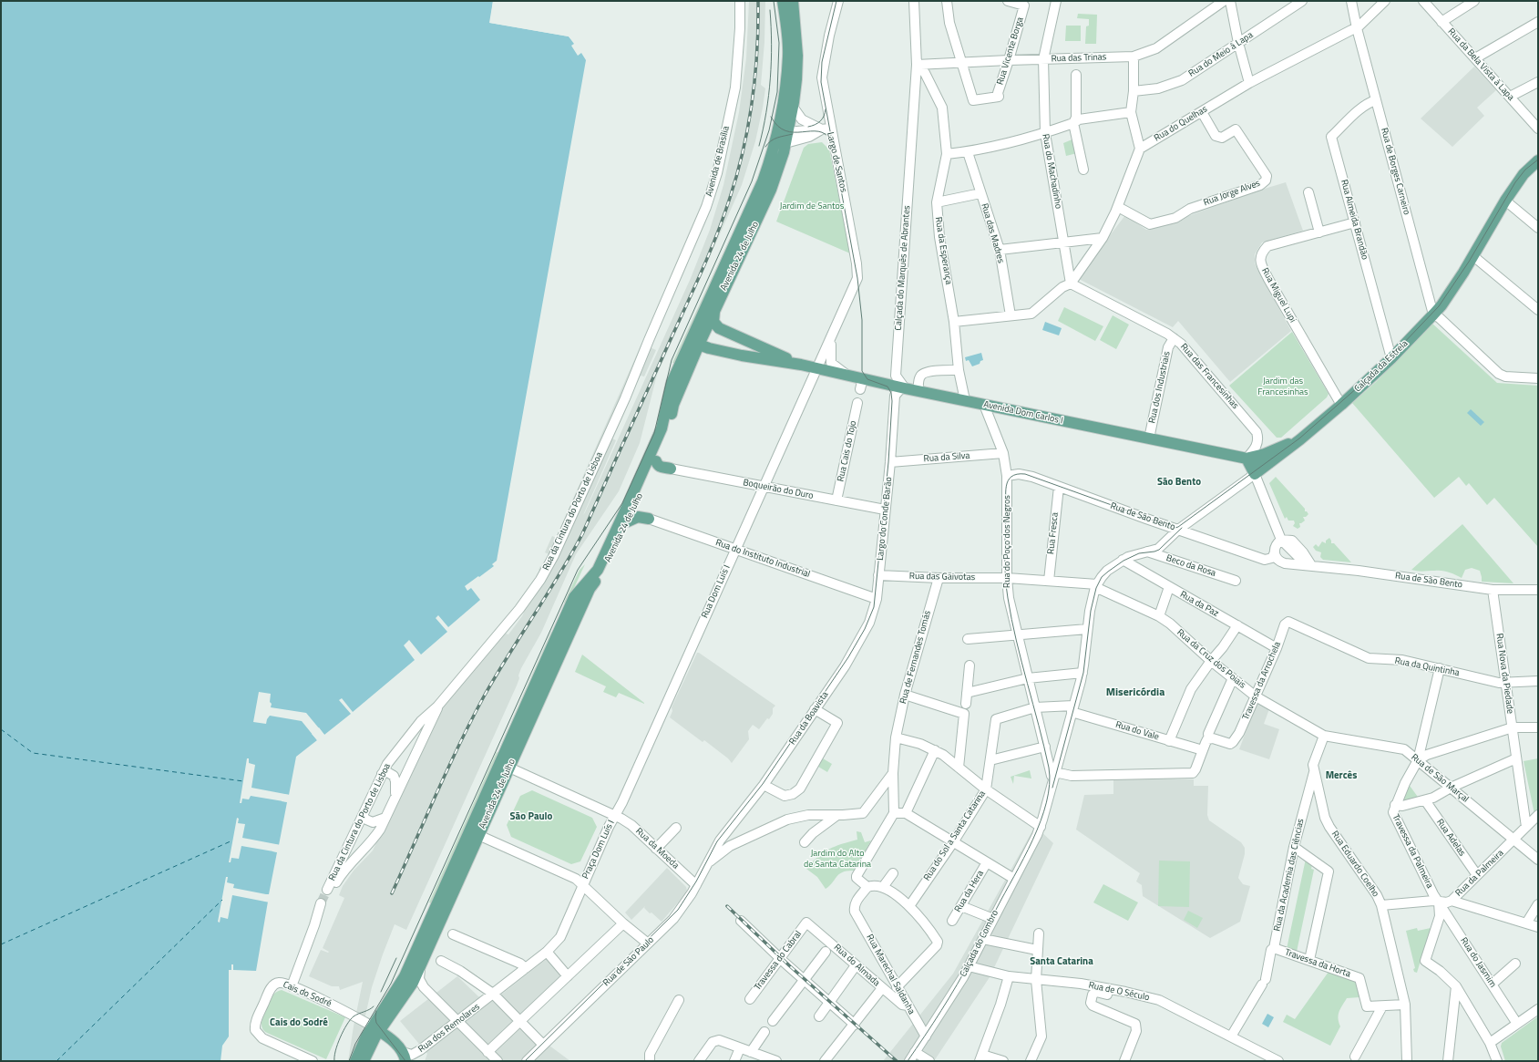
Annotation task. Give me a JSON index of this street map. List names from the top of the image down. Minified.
{"streets":{"main road":["Avenida 24 de Julho","Calçada da Estrela","Avenida Dom Carlos I"],"street":["Rua Vicente Borga","Rua do Meio à Lapa","Rua das Trinas","Rua da Bela Vista à Lapa","Rua do Quelhas","Avenida de Brasília","Largo de Santos","Rua do Machadinho","Rua de Borges Carneiro","Rua Jorge Alves","Rua Almeida Brandão","Rua das Madres","Rua da Esperança","Calçada do Marquês de Abrantes","Rua Miguel Lupi","Rua das Francesinhas","Rua dos Industriais","Rua Cais do Tojo","Rua da Silva","Boqueirão do Duro","Rua da Cintura do Porto de Lisboa","Rua de São Bento","Largo do Conde Barão","Rua Fresca","Rua do Poço dos Negros","Rua do Instituto Industrial","Beco da Rosa","Rua das Gaivotas","Rua Dom Luís I","Rua da Paz","Rua de Fernandes Tomás","Rua da Cruz dos Poiais","Rua da Quintinha","Rua Nova da Piedade","Travessa da Arrochela","Rua da Boavista","Rua do Vale","Rua de São Marçal","Rua do Sol a Santa Catarina","Rua Adelas","Rua da Moeda","Praça Dom Luís I","Travessa da Palmeira","Rua Eduardo Coelho","Rua da Palmeira","Rua da Academia das Ciências","Rua da Hera","Calçada do Combro","Travessa do Cabral","Rua de São Paulo","Rua do Jasmim","Travessa da Horta","Rua do Almada","Rua Marechal Saldanha","Rua de O Século","Cais do Sodré","Rua dos Remolares"]},"crossings":[["Rua Vicente Borga","Rua das Trinas"],["Rua das Trinas","Rua do Machadinho"],["Rua das Trinas","Rua da Esperança"],["Rua das Trinas","Calçada do Marquês de Abrantes"],["Rua do Quelhas","Rua de Borges Carneiro"],["Rua do Quelhas","Rua Jorge Alves"],["Avenida de Brasília","Rua da Cintura do Porto de Lisboa"],["Largo de Santos","Rua Dom Luís I"],["Rua do Machadinho","Rua das Francesinhas"],["Rua de Borges Carneiro","Rua Almeida Brandão"],["Rua de Borges Carneiro","Calçada da Estrela"],["Rua Almeida Brandão","Rua Miguel Lupi"],["Rua Almeida Brandão","Calçada da Estrela"],["Rua da Esperança","Calçada do Marquês de Abrantes"],["Rua da Esperança","Avenida Dom Carlos I"],["Avenida 24 de Julho","Avenida Dom Carlos I"],["Avenida 24 de Julho","Praça Dom Luís I"],["Avenida 24 de Julho","Cais do Sodré"],["Calçada do Marquês de Abrantes","Avenida Dom Carlos I"],["Rua Miguel Lupi","Calçada da Estrela"],["Calçada da Estrela","Avenida Dom Carlos I"],["Calçada da Estrela","Rua de São Bento"],["Calçada da Estrela","Beco da Rosa"],["Calçada da Estrela","Rua das Gaivotas"],["Calçada da Estrela","Rua da Paz"],["Calçada da Estrela","Rua da Cruz dos Poiais"],["Calçada da Estrela","Calçada do Combro"],["Rua das Francesinhas","Rua dos Industriais"],["Rua das Francesinhas","Avenida Dom Carlos I"],["Rua dos Industriais","Avenida Dom Carlos I"],["Avenida Dom Carlos I","Rua do Poço dos Negros"],["Avenida Dom Carlos I","Rua Dom Luís I"],["Rua Cais do Tojo","Boqueirão do Duro"],["Rua da Silva","Largo do Conde Barão"],["Rua da Silva","Rua do Poço dos Negros"],["Boqueirão do Duro","Largo do Conde Barão"],["Boqueirão do Duro","Rua Dom Luís I"],["Rua de São Bento","Rua Fresca"],["Rua de São Bento","Rua do Poço dos Negros"],["Rua de São Bento","Rua Nova da Piedade"],["Largo do Conde Barão","Rua das Gaivotas"],["Largo do Conde Barão","Rua da Boavista"],["Rua Fresca","Rua das Gaivotas"],["Rua do Poço dos Negros","Rua das Gaivotas"],["Rua do Poço dos Negros","Rua do Vale"],["Rua do Poço dos Negros","Calçada do Combro"],["Rua do Instituto Industrial","Rua Dom Luís I"],["Rua do Instituto Industrial","Rua da Boavista"],["Rua das Gaivotas","Rua de Fernandes Tomás"],["Rua das Gaivotas","Rua da Cruz dos Poiais"],["Rua das Gaivotas","Rua da Boavista"],["Rua das Gaivotas","Calçada do Combro"],["Rua Dom Luís I","Rua da Moeda"],["Rua Dom Luís I","Praça Dom Luís I"],["Rua da Paz","Travessa da Arrochela"],["Rua da Cruz dos Poiais","Travessa da Arrochela"],["Rua da Cruz dos Poiais","Rua de São Marçal"],["Rua da Cruz dos Poiais","Rua Eduardo Coelho"],["Rua da Cruz dos Poiais","Calçada do Combro"],["Rua da Quintinha","Rua Nova da Piedade"],["Rua da Quintinha","Travessa da Arrochela"],["Rua da Quintinha","Travessa da Palmeira"],["Rua Nova da Piedade","Rua da Palmeira"],["Rua da Boavista","Rua de São Paulo"],["Rua do Vale","Rua do Sol a Santa Catarina"],["Rua do Vale","Calçada do Combro"],["Rua de São Marçal","Travessa da Palmeira"],["Rua de São Marçal","Rua Eduardo Coelho"],["Rua de São Marçal","Rua da Palmeira"],["Rua Adelas","Rua da Palmeira"],["Rua da Moeda","Praça Dom Luís I"],["Rua da Moeda","Rua de São Paulo"],["Praça Dom Luís I","Rua dos Remolares"],["Travessa da Palmeira","Rua da Palmeira"],["Travessa da Palmeira","Rua do Jasmim"],["Rua Eduardo Coelho","Rua da Palmeira"],["Rua Eduardo Coelho","Rua da Academia das Ciências"],["Rua Eduardo Coelho","Travessa da Horta"],["Rua da Palmeira","Rua do Jasmim"],["Rua da Academia das Ciências","Travessa da Horta"],["Rua da Academia das Ciências","Rua de O Século"],["Calçada do Combro","Rua Marechal Saldanha"],["Calçada do Combro","Rua de O Século"],["Travessa do Cabral","Rua do Almada"],["Rua do Almada","Rua Marechal Saldanha"]],"districts":["São Bento","Misericórdia","Mercês","São Paulo","Santa Catarina","Cais do Sodré"],"parks":["Jardim de Santos","Jardim das Francesinhas","Jardim do Alto de Santa Catarina"]}
